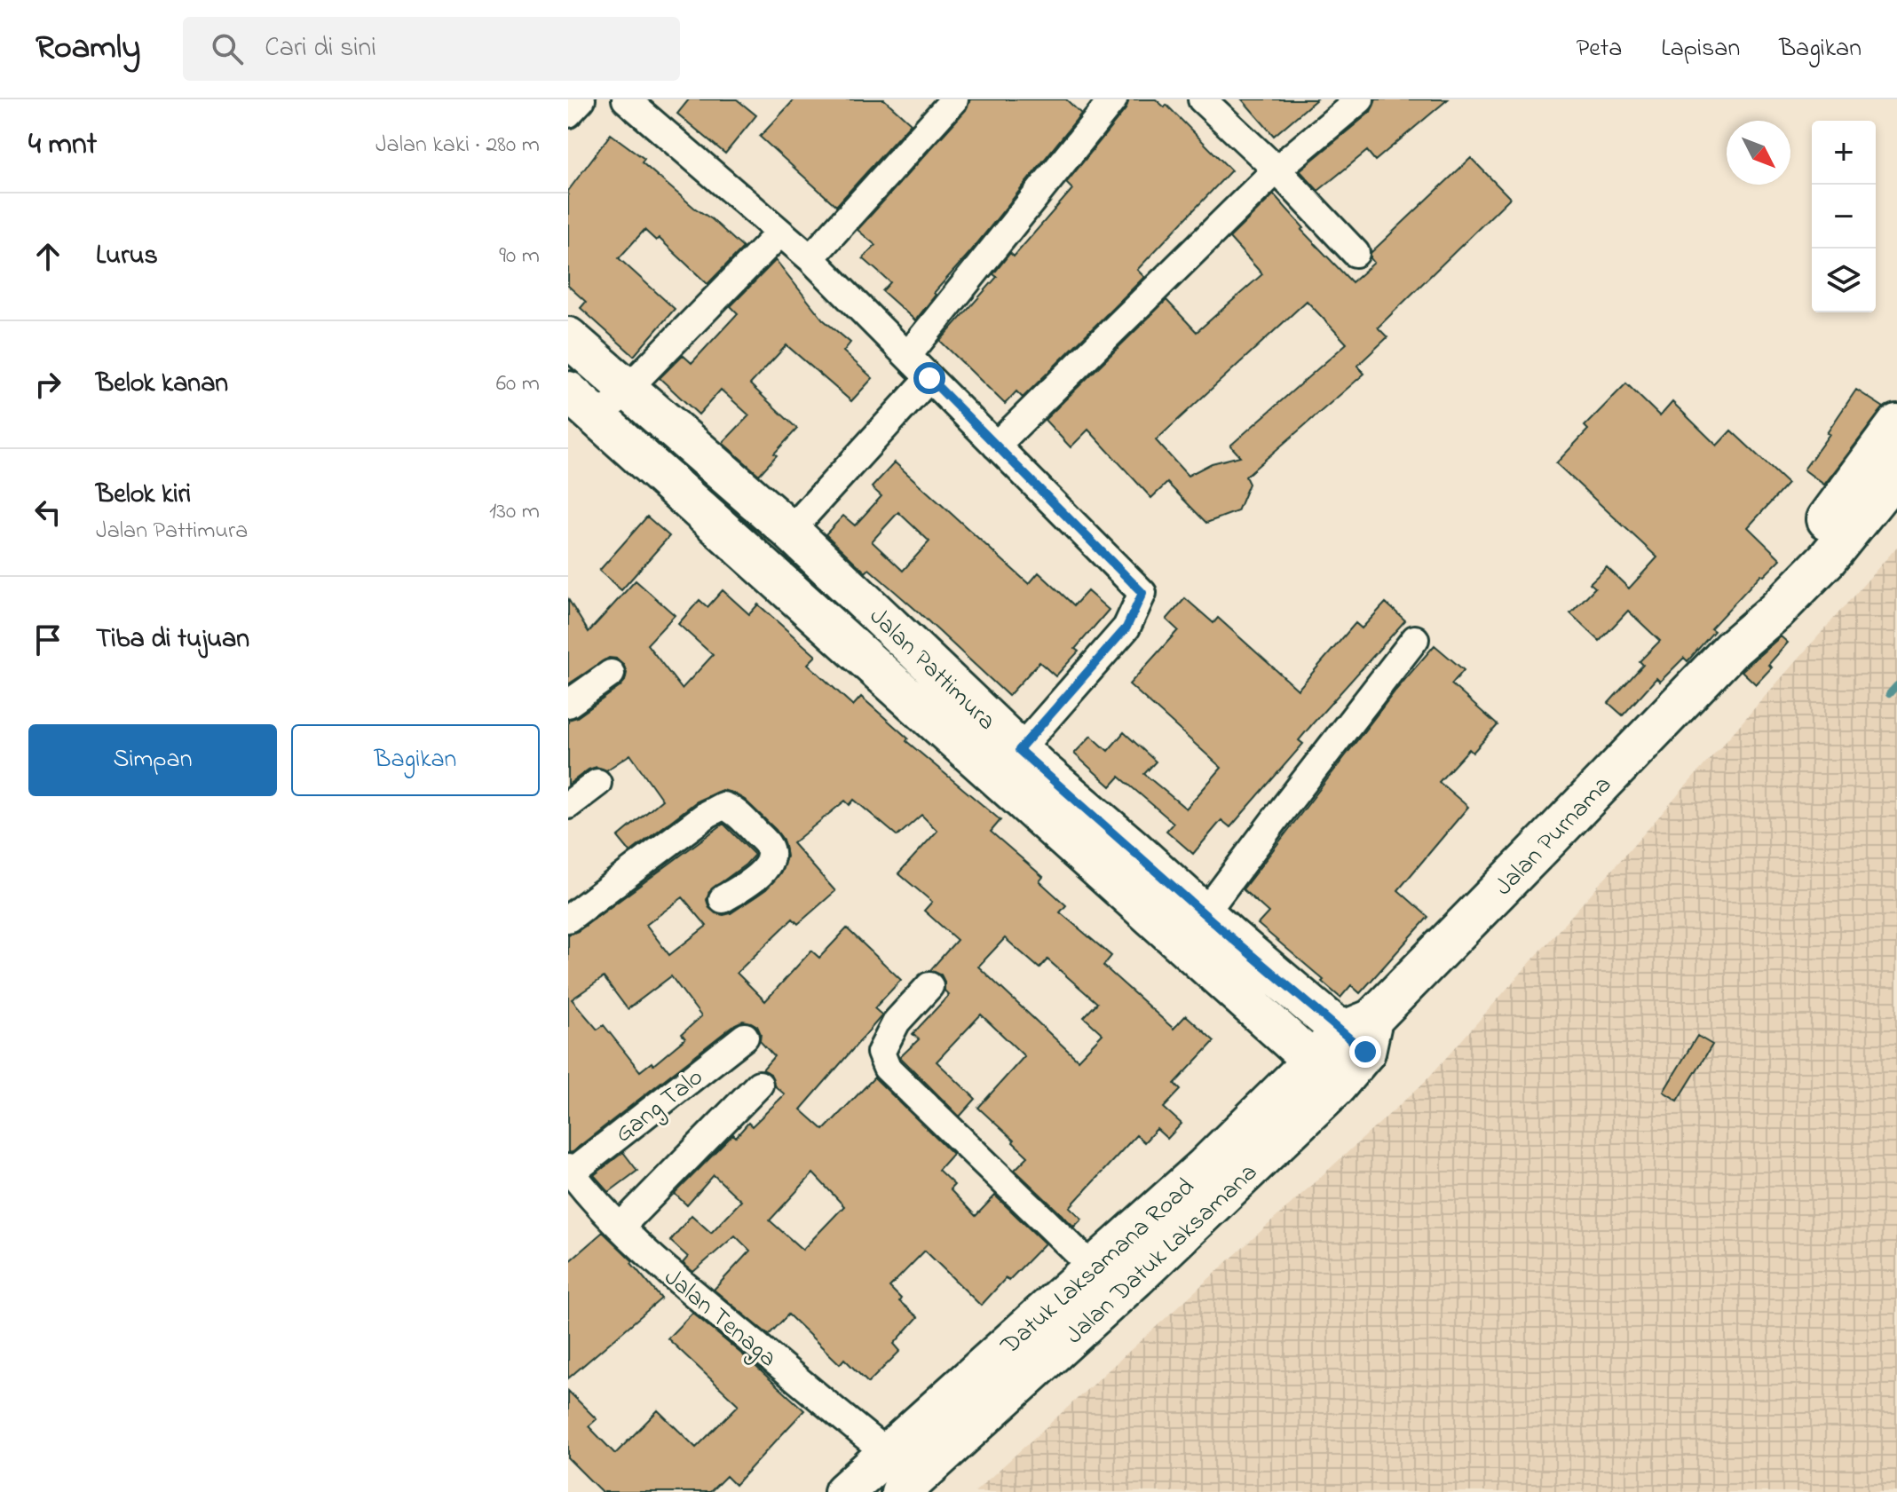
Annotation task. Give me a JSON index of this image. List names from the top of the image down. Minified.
{"streets":{"main road":["Jalan Pattimura","Jalan Purnama","Jalan Datuk Laksamana","Datuk Laksamana Road"],"street":["Gang Talo","Jalan Tenaga"]},"crossings":[["Jalan Pattimura","Jalan Purnama"],["Jalan Pattimura","Jalan Datuk Laksamana"],["Jalan Pattimura","Datuk Laksamana Road"],["Jalan Purnama","Datuk Laksamana Road"],["Gang Talo","Jalan Tenaga"],["Jalan Datuk Laksamana","Datuk Laksamana Road"],["Datuk Laksamana Road","Jalan Tenaga"]],"north":"bottom right","page":{"header":"Roamly","search":"Cari di sini","nav":["Peta","Lapisan","Bagikan"],"heading":["4 mnt","Jalan kaki · 280 m"],"map_buttons":["+","−"],"list":[["Lurus","90 m"],["Belok kanan","60 m"],["Belok kiri","Jalan Pattimura","130 m"],"Tiba di tujuan"],"buttons":["Simpan","Bagikan"]}}
